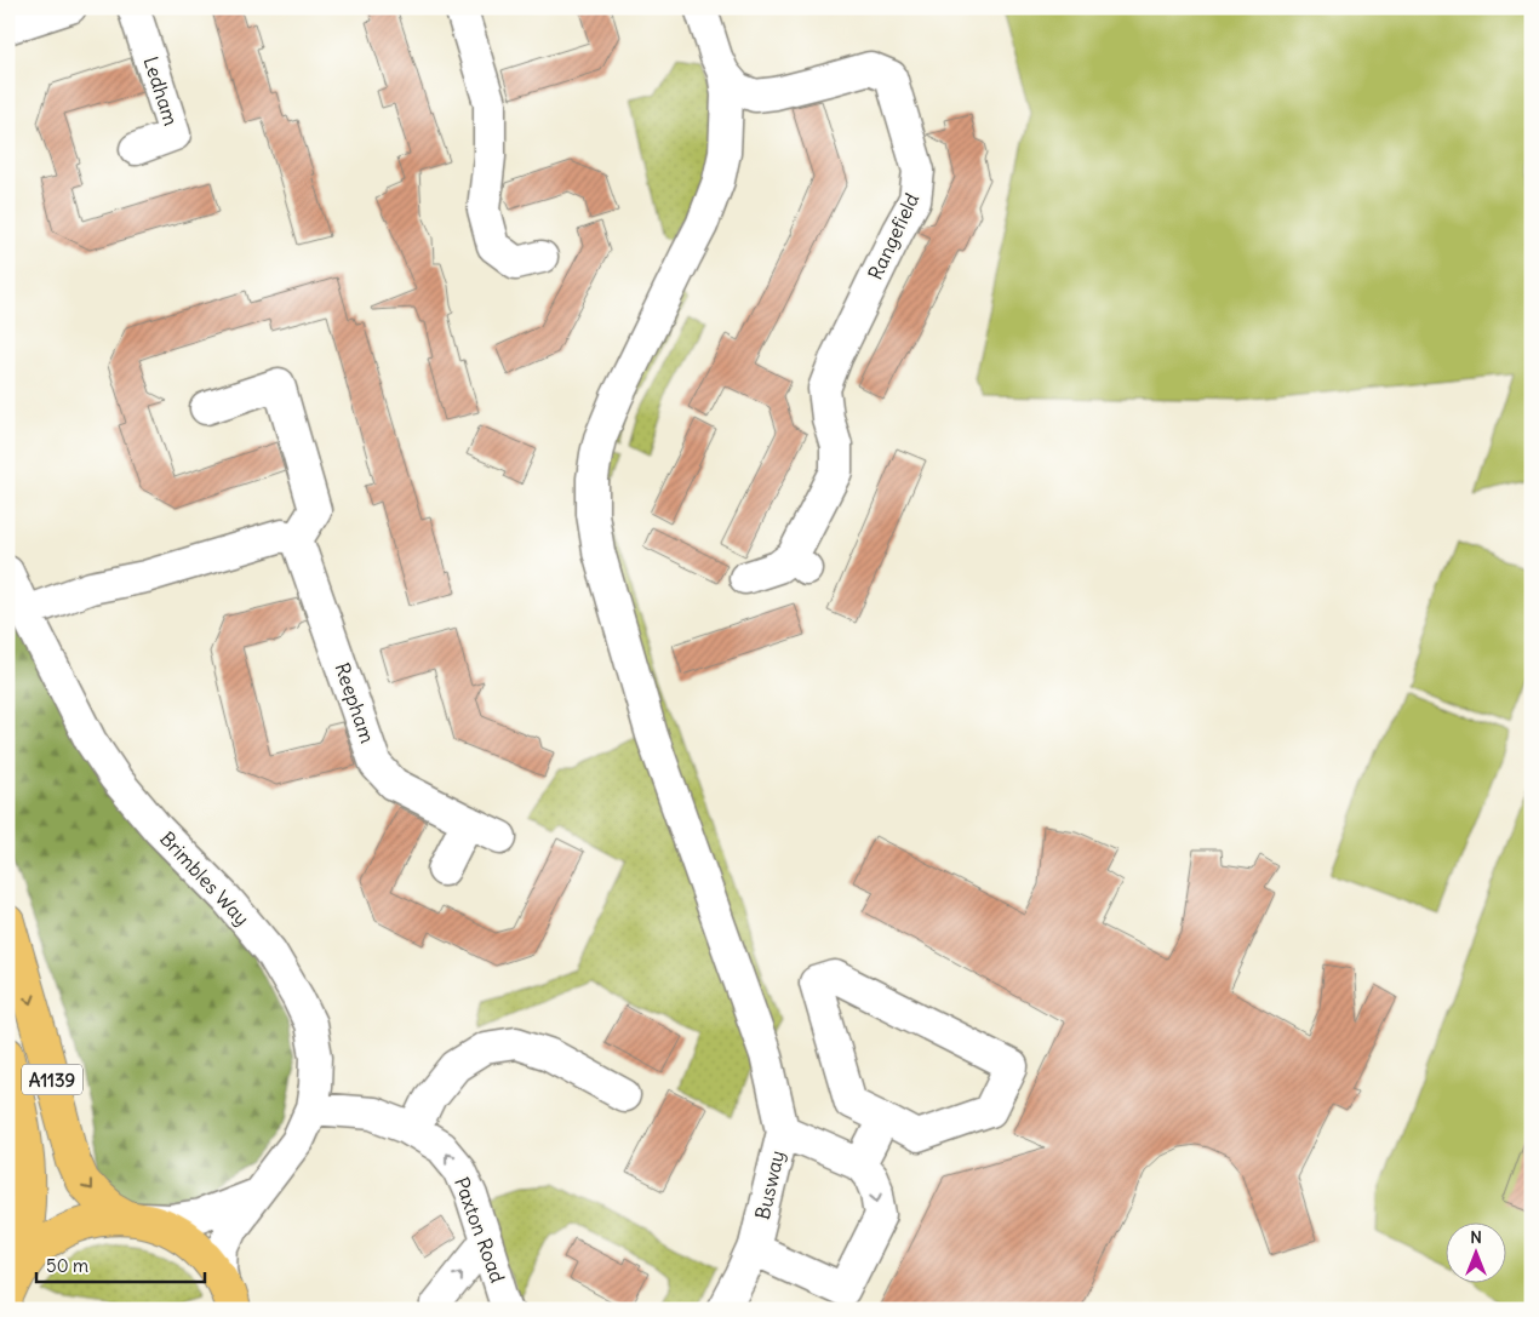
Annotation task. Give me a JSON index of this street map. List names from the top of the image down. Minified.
{"streets":{"main road":["A1139"],"street":["Ledham","Rangefield","Reepham","Brimbles Way","Busway","Paxton Road"]},"crossings":[["Rangefield","Busway"],["Brimbles Way","A1139"],["Brimbles Way","Paxton Road"]],"one_way":["Paxton Road"],"scale_bar":"50 m","north":"top"}
